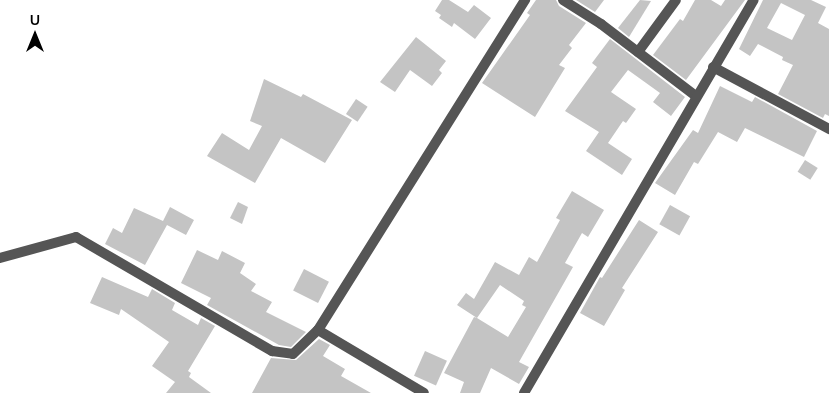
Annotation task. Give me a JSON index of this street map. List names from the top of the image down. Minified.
{"north":"top"}
